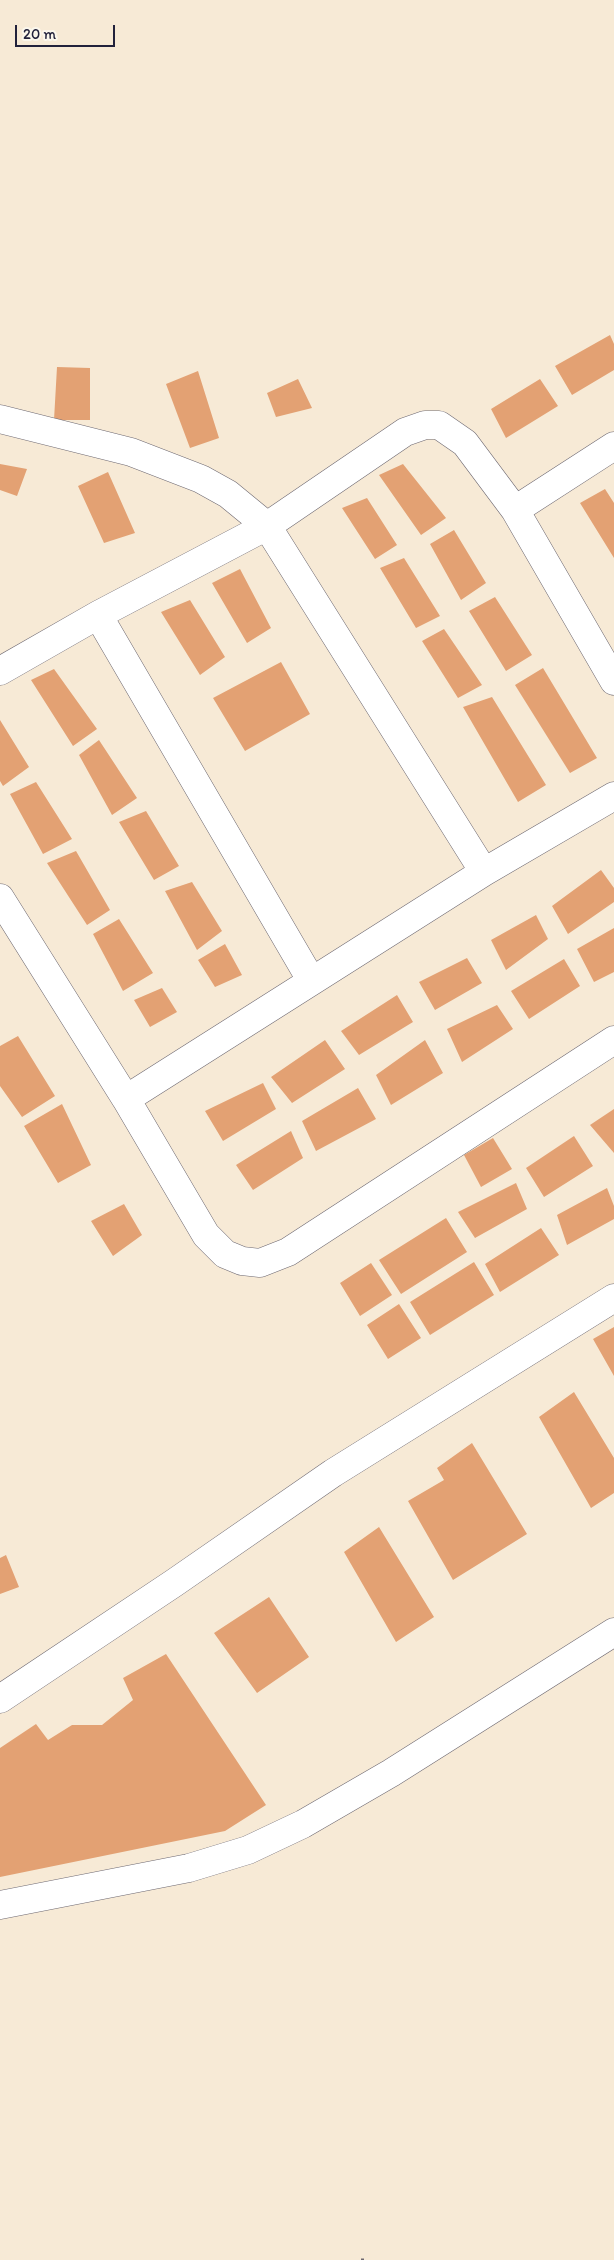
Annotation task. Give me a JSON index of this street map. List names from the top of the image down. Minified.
{"scale_bar":"20 m"}
